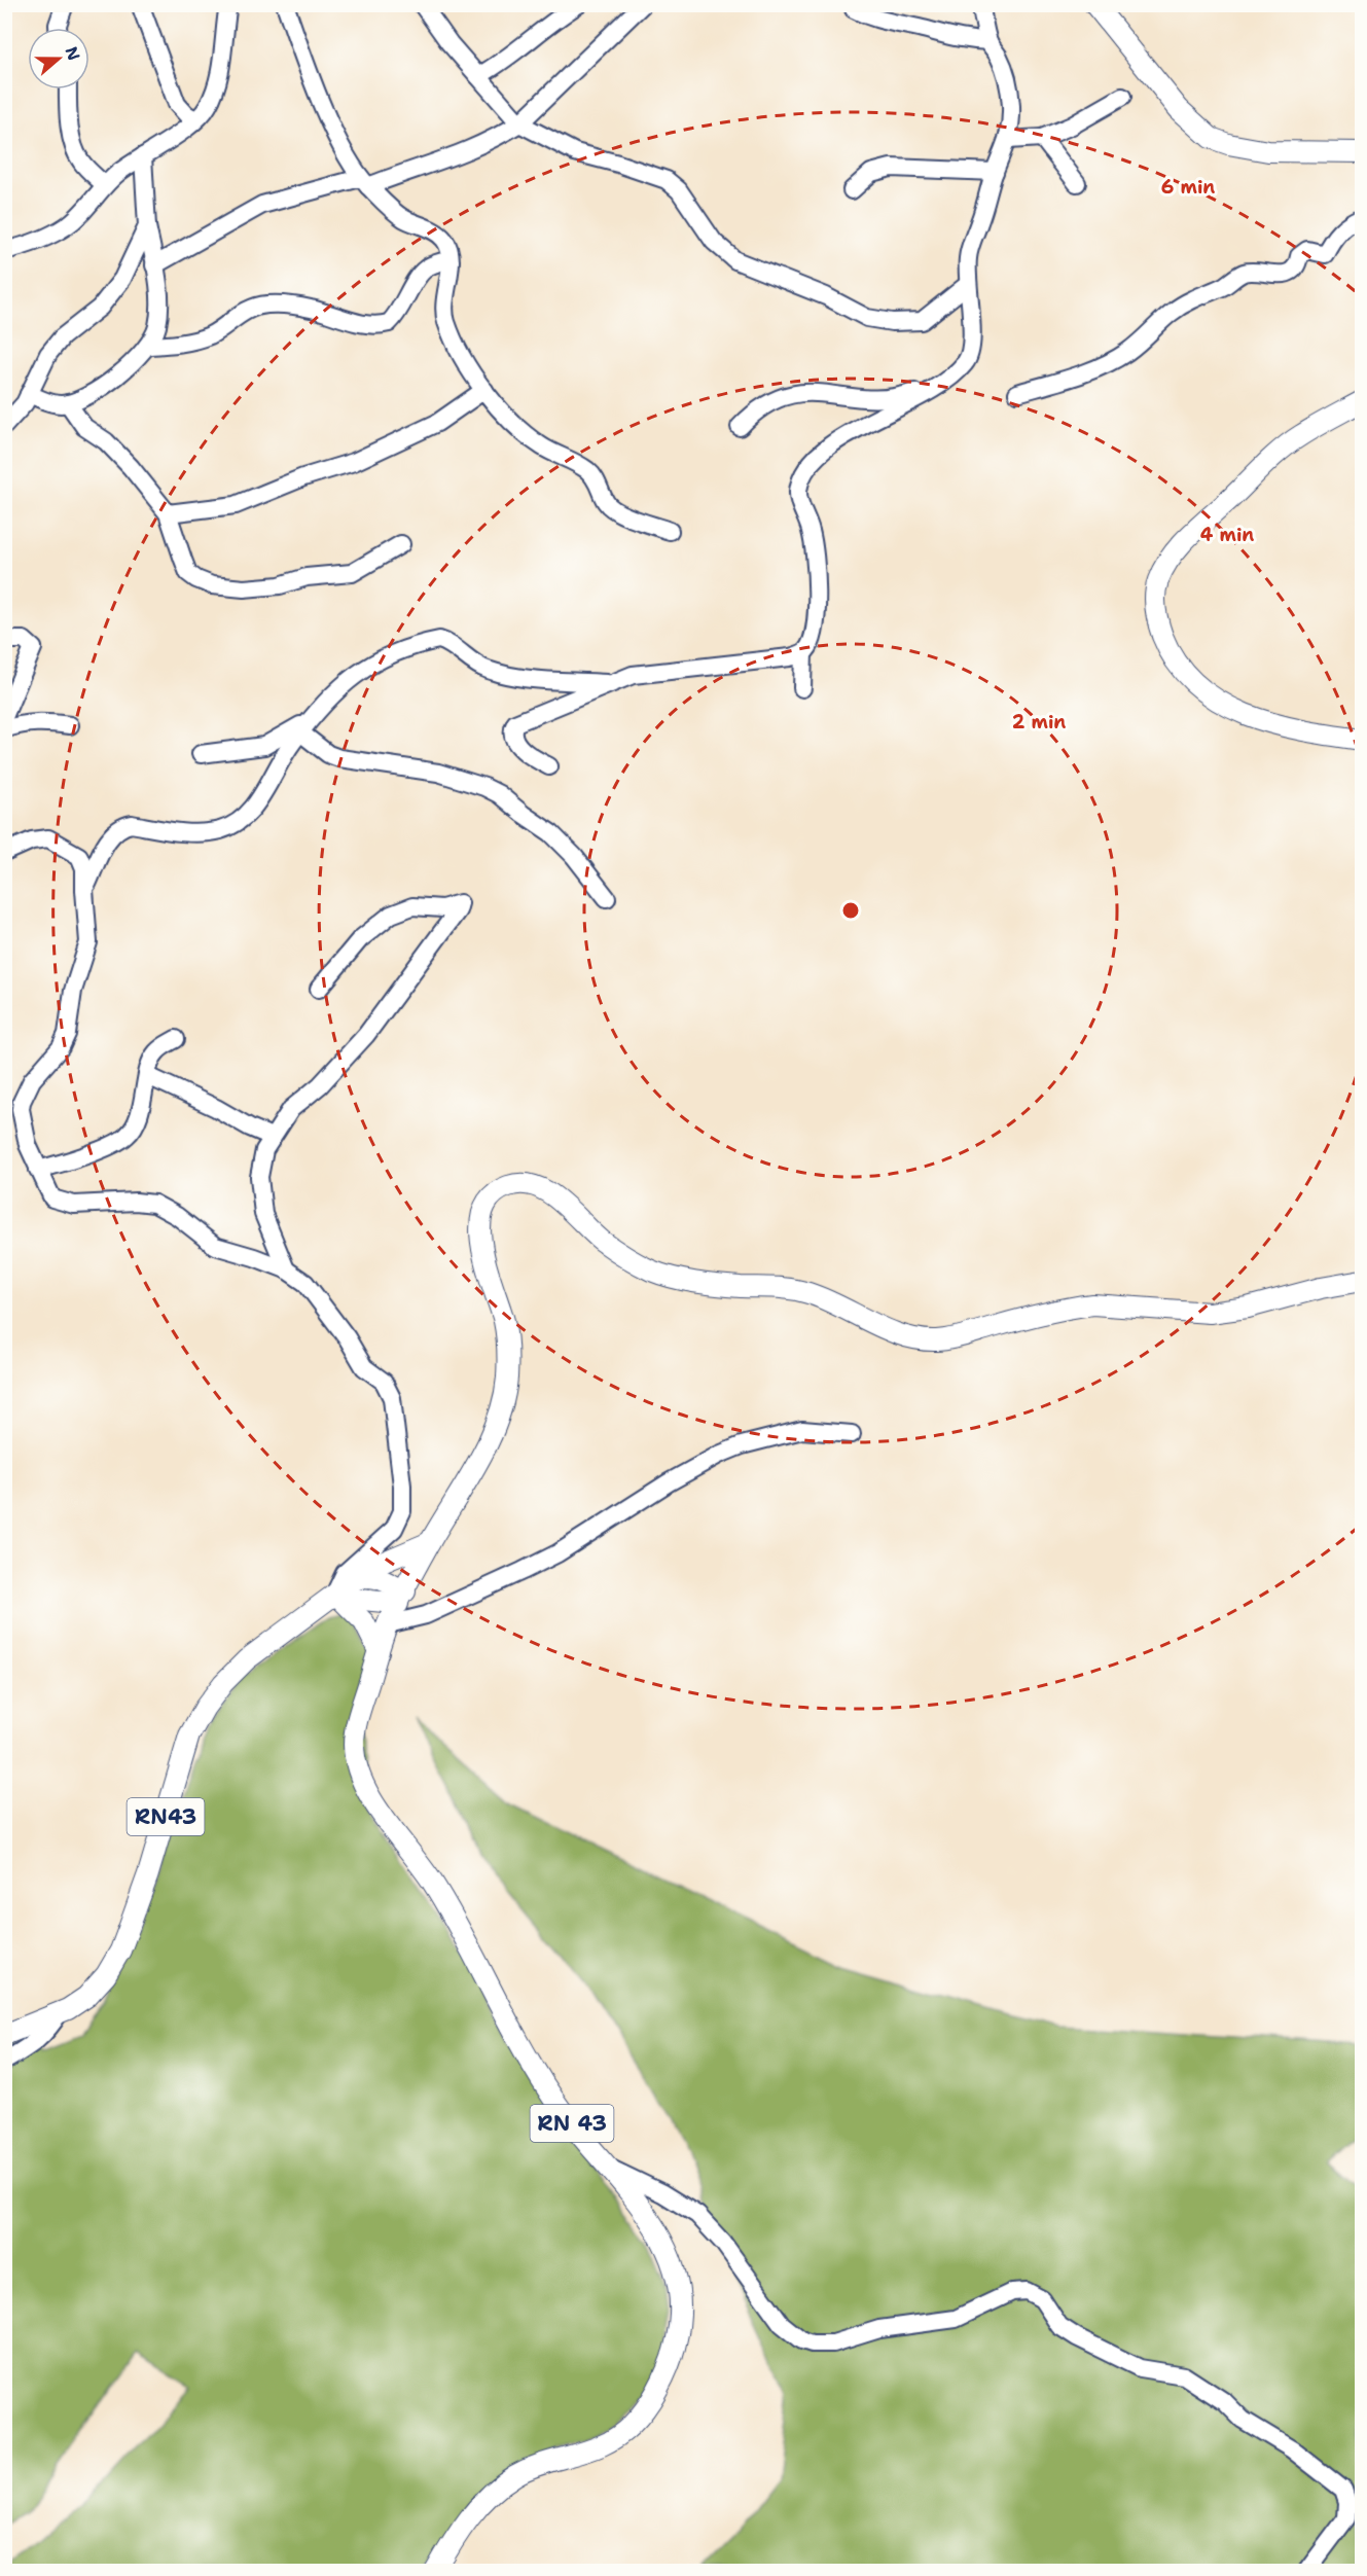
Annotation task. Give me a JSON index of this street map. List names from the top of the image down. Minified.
{"streets":{"main road":["RN43","RN 43"]},"north":"right","rings":["6 min","4 min","2 min"]}
